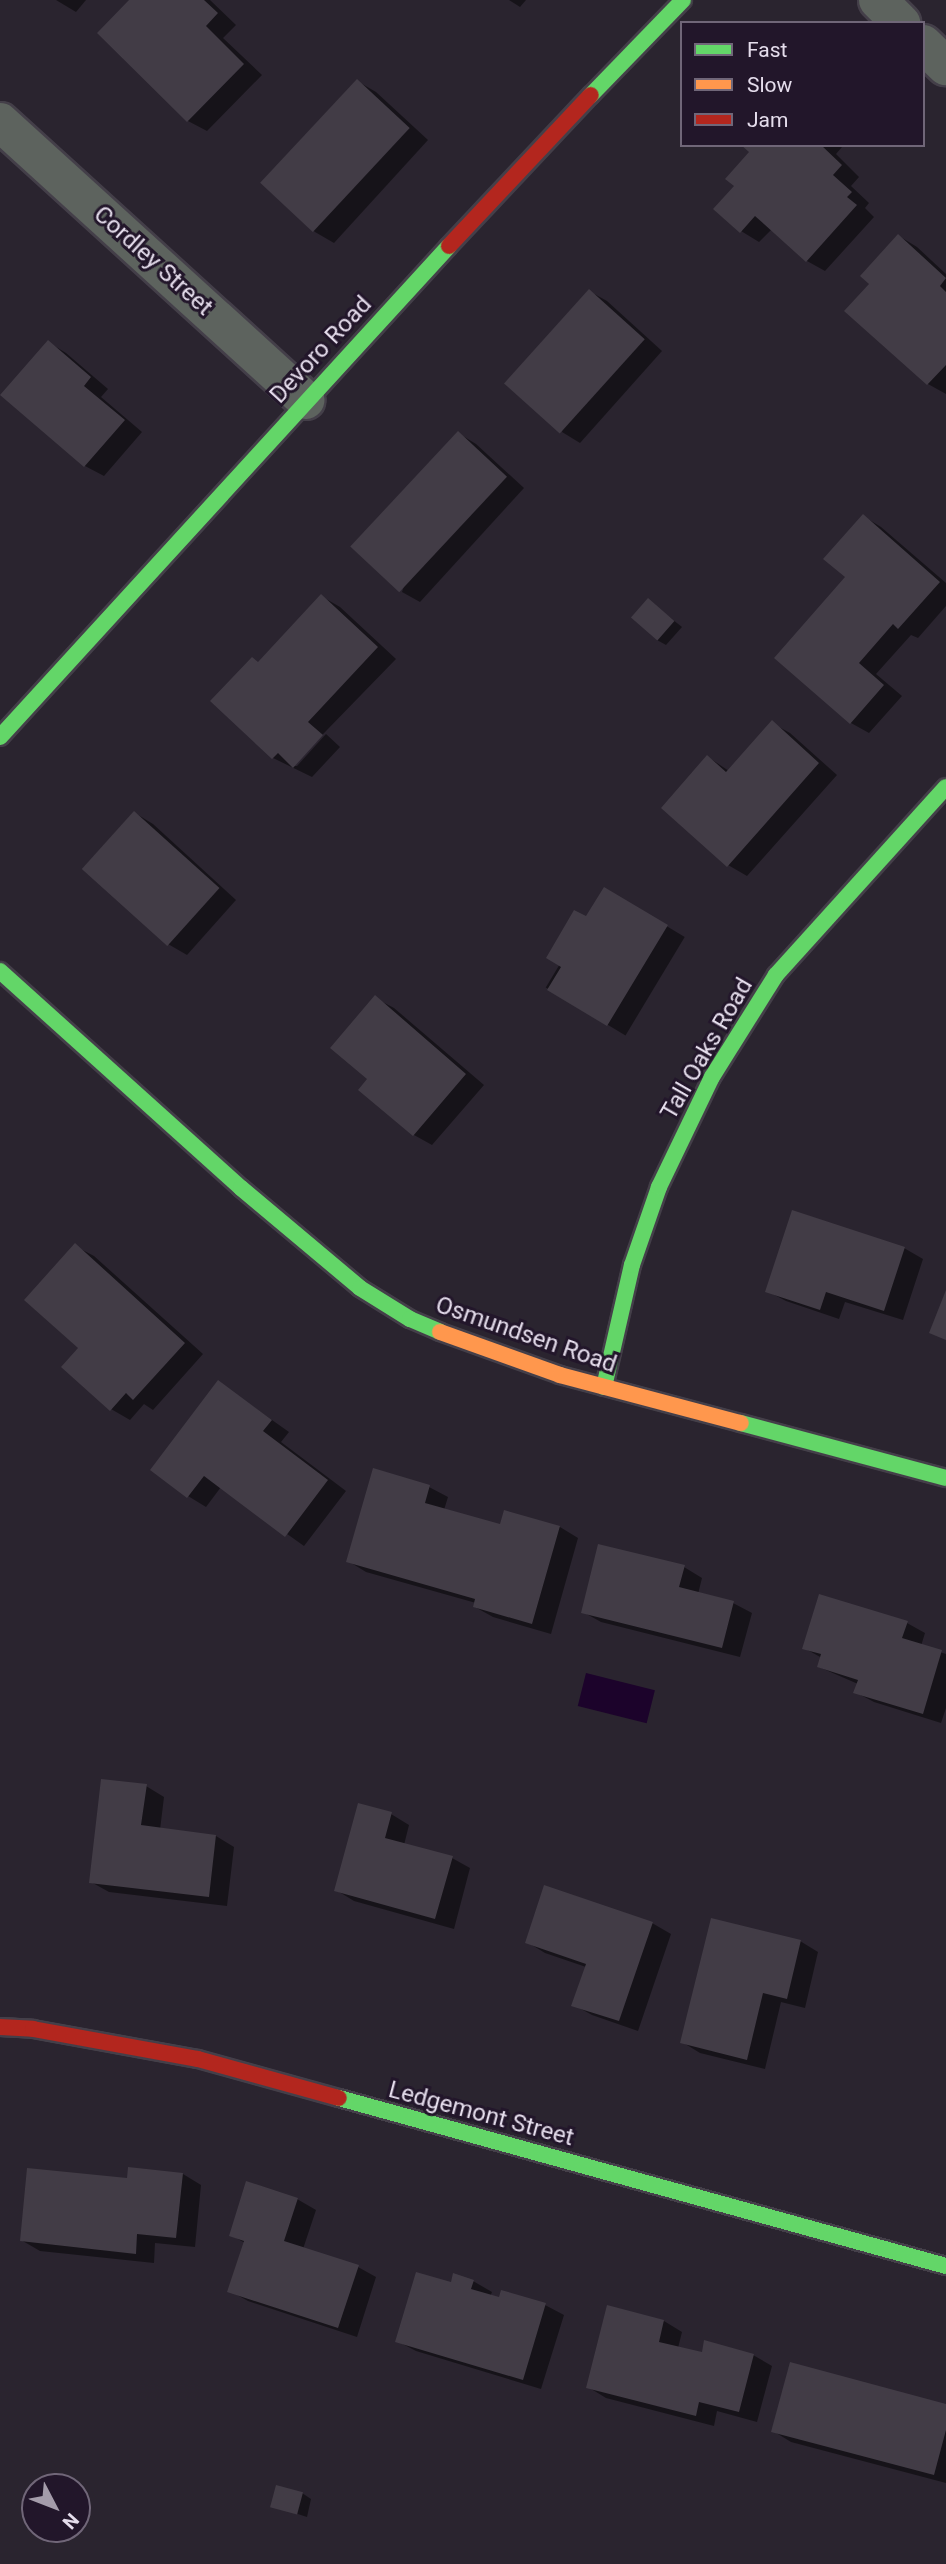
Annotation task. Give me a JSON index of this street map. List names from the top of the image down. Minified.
{"streets":{"street":["Cordley Street","Devoro Road","Tall Oaks Road","Osmundsen Road","Ledgemont Street"]},"crossings":[["Cordley Street","Devoro Road"],["Tall Oaks Road","Osmundsen Road"]],"legend":["Fast","Slow","Jam"],"north":"bottom right"}
